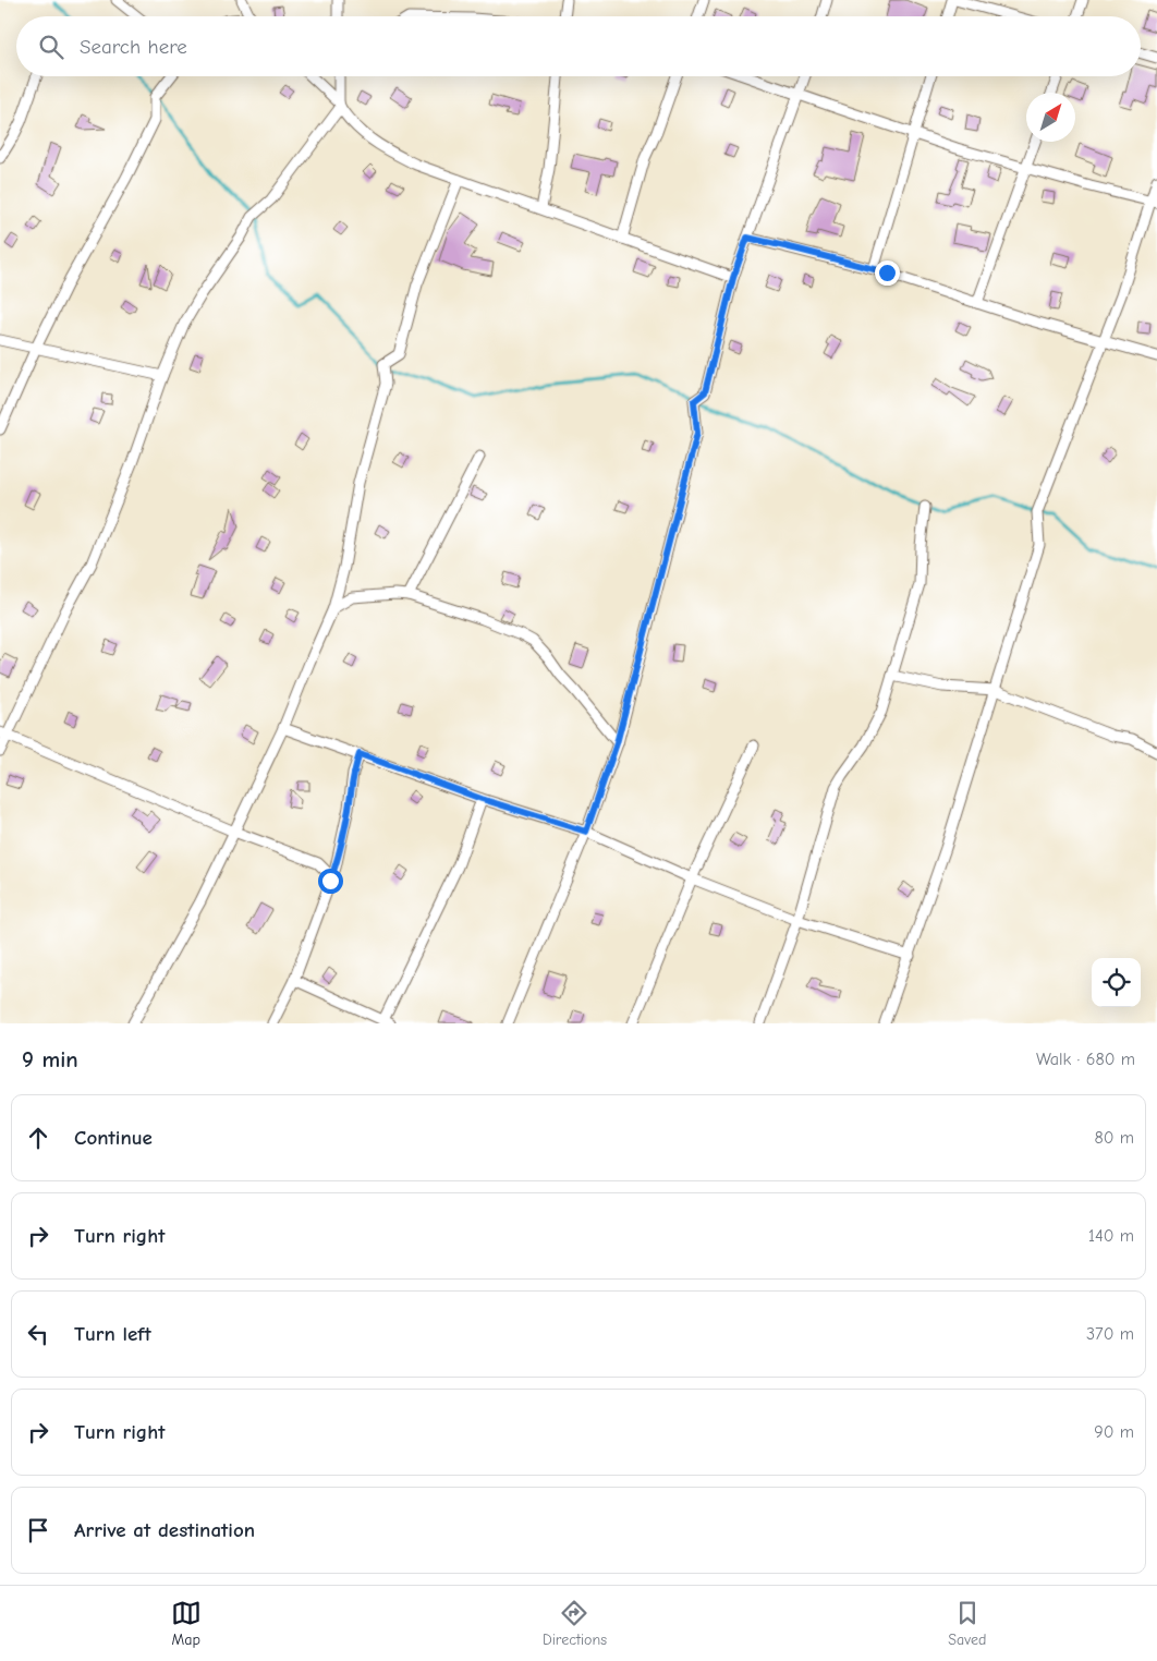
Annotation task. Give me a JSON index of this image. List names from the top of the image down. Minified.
{"north":"top right","page":{"search":"Search here","heading":["9 min","Walk · 680 m"],"list":[["Continue","80 m"],["Turn right","140 m"],["Turn left","370 m"],["Turn right","90 m"],"Arrive at destination"],"nav":["Map","Directions","Saved"]}}
